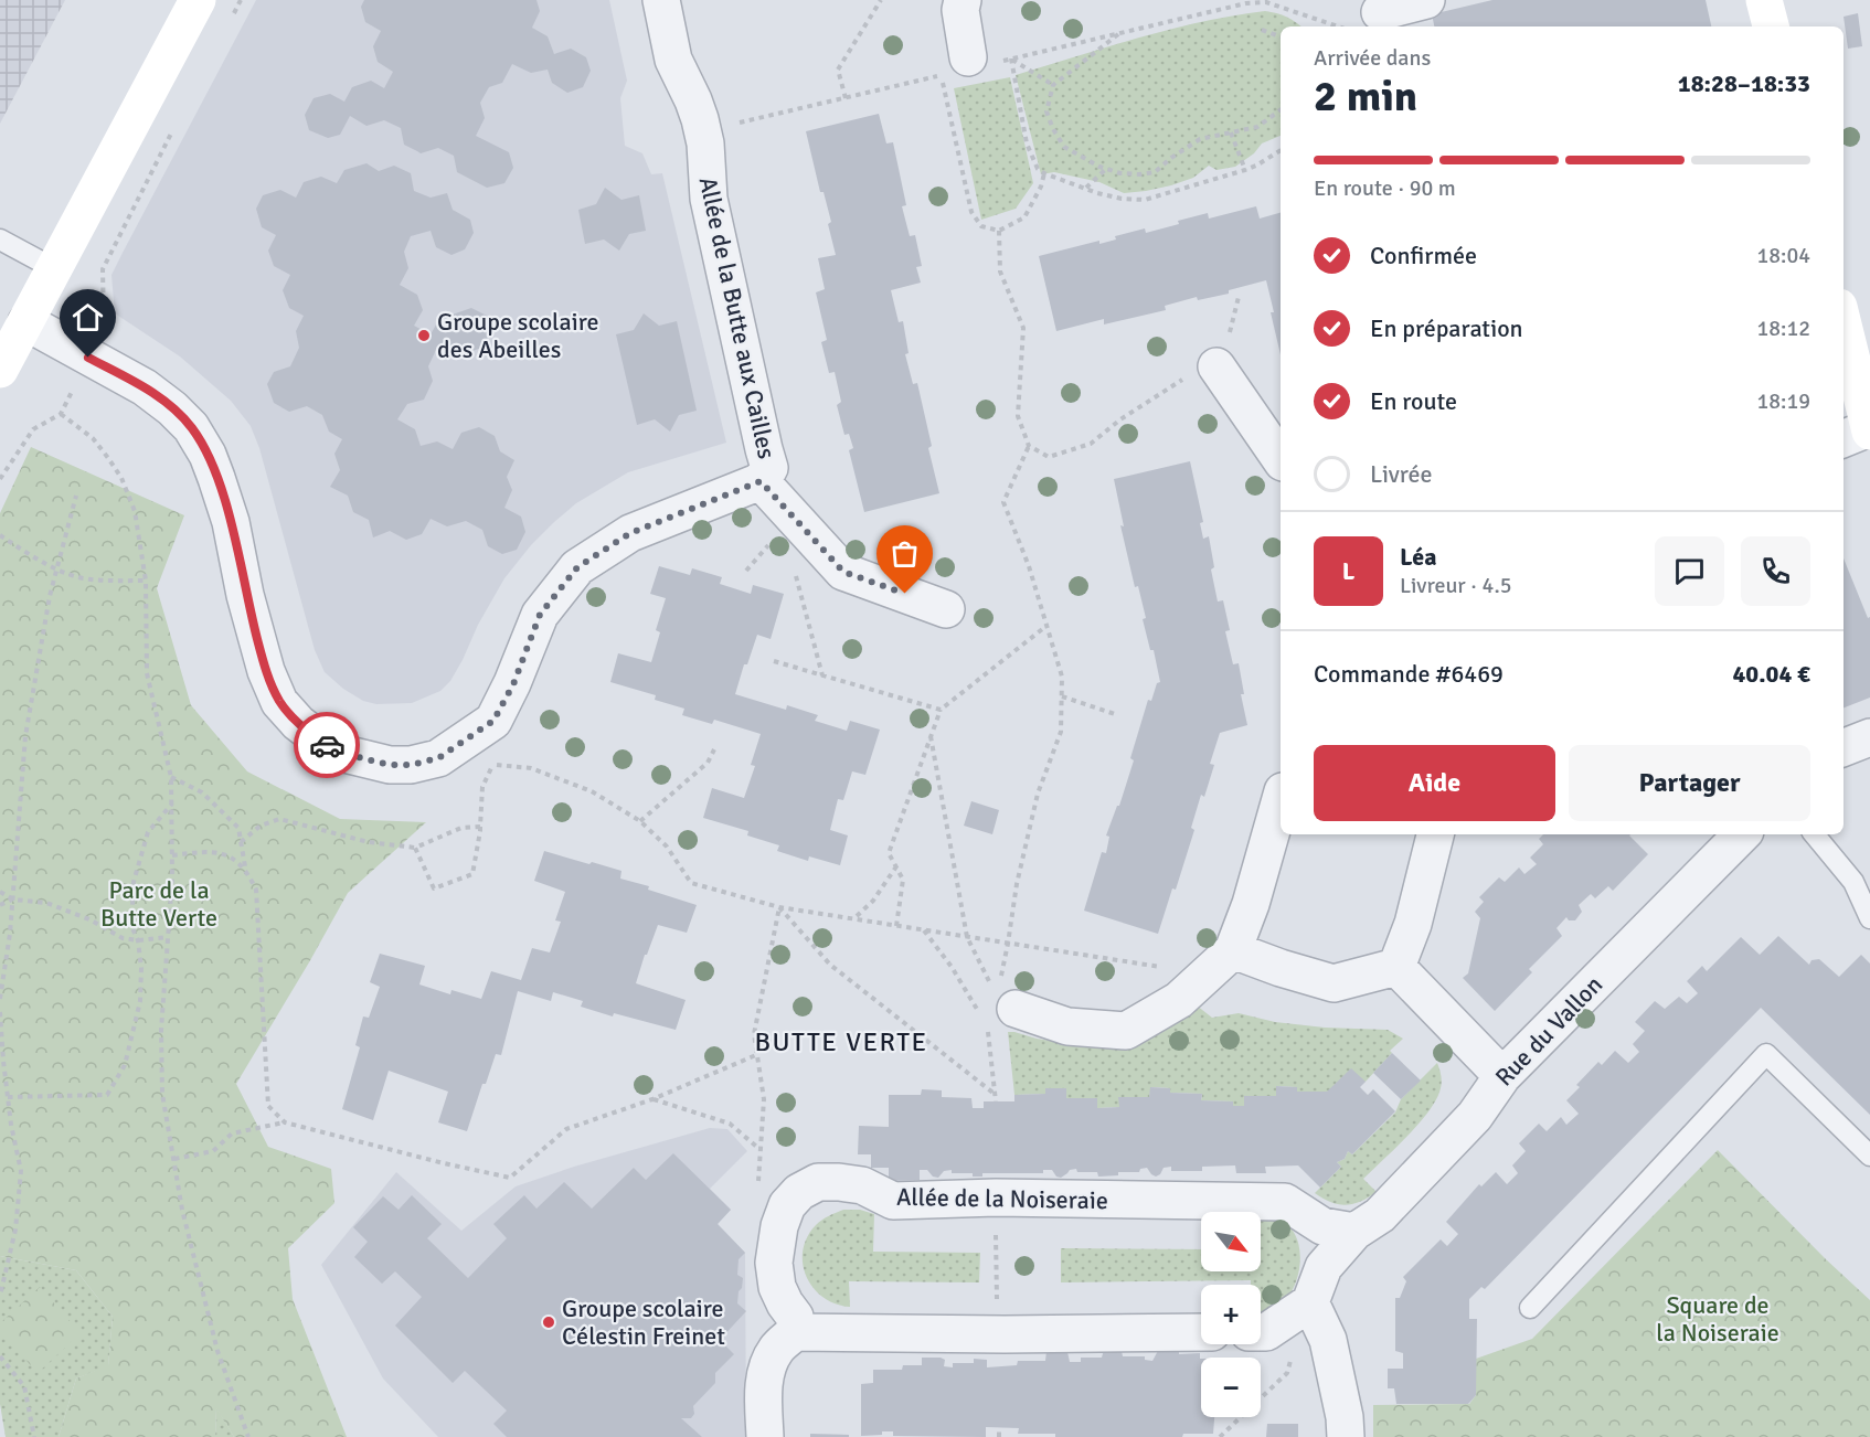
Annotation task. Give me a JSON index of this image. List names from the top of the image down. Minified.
{"streets":{"street":["Allée de la Butte aux Cailles","Rue du Vallon","Allée de la Noiseraie"]},"crossings":[["Rue du Vallon","Allée de la Noiseraie"]],"districts":["BUTTE VERTE"],"parks":["Parc de la Butte Verte","Square de la Noiseraie"],"places":["Groupe scolaire des Abeilles","Groupe scolaire Célestin Freinet"],"north":"bottom right","page":{"heading":["2 min","Arrivée dans","18:28–18:33"],"panel":["Léa","Livreur · 4.5","Commande #6469","40.04 €"],"bar":"En route · 90 m","list":[["Confirmée","18:04"],["En préparation","18:12"],["En route","18:19"],"Livrée"],"round":"L","buttons":["Aide","Partager"],"map_buttons":["+","−"]}}
